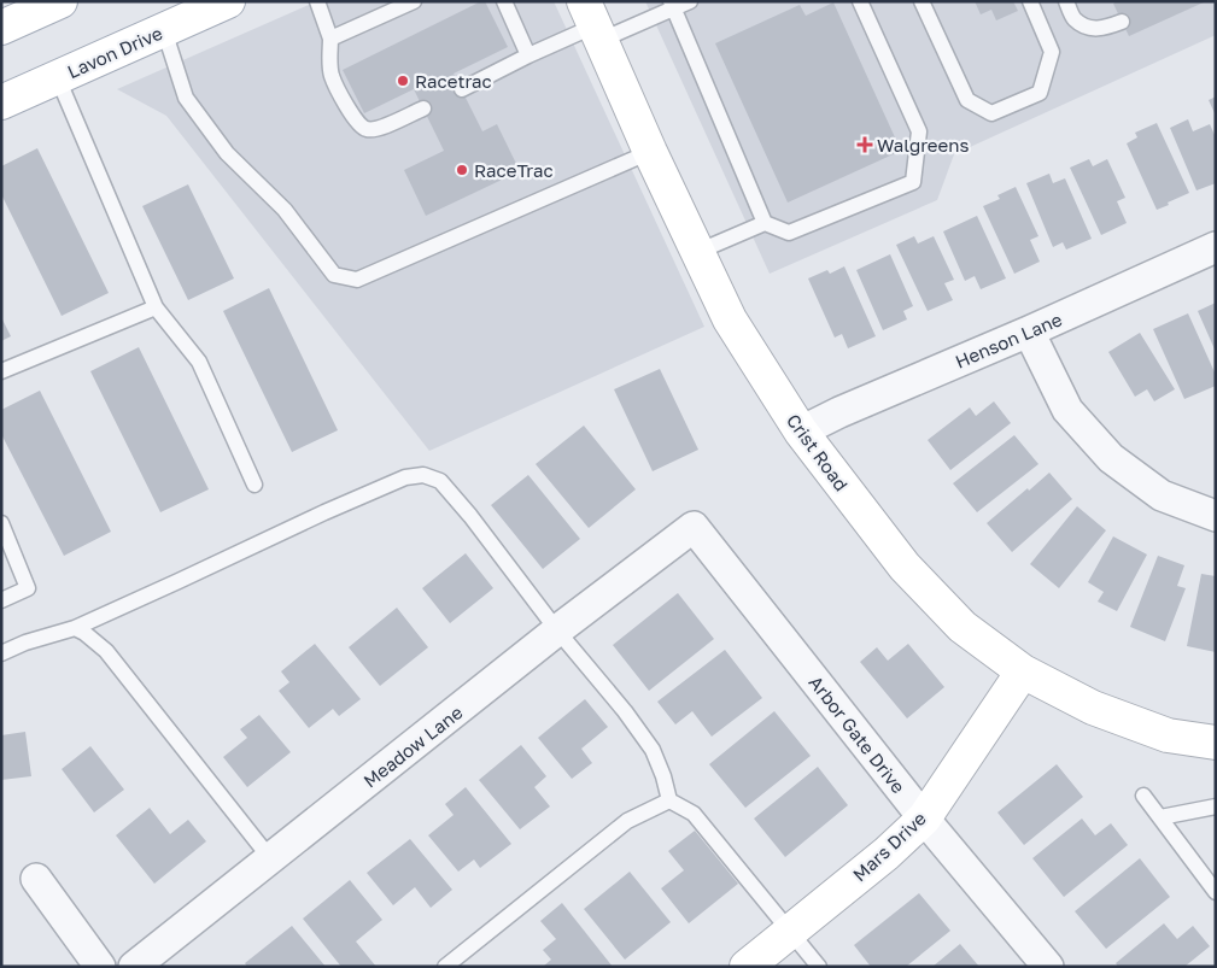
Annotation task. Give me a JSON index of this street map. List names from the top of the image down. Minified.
{"streets":{"street":["Lavon Drive","Henson Lane","Crist Road","Arbor Gate Drive","Meadow Lane","Mars Drive"]},"crossings":[["Henson Lane","Crist Road"],["Crist Road","Mars Drive"],["Arbor Gate Drive","Meadow Lane"],["Arbor Gate Drive","Mars Drive"]],"places":{"other":["Racetrac","RaceTrac"],"health":["Walgreens"]}}
